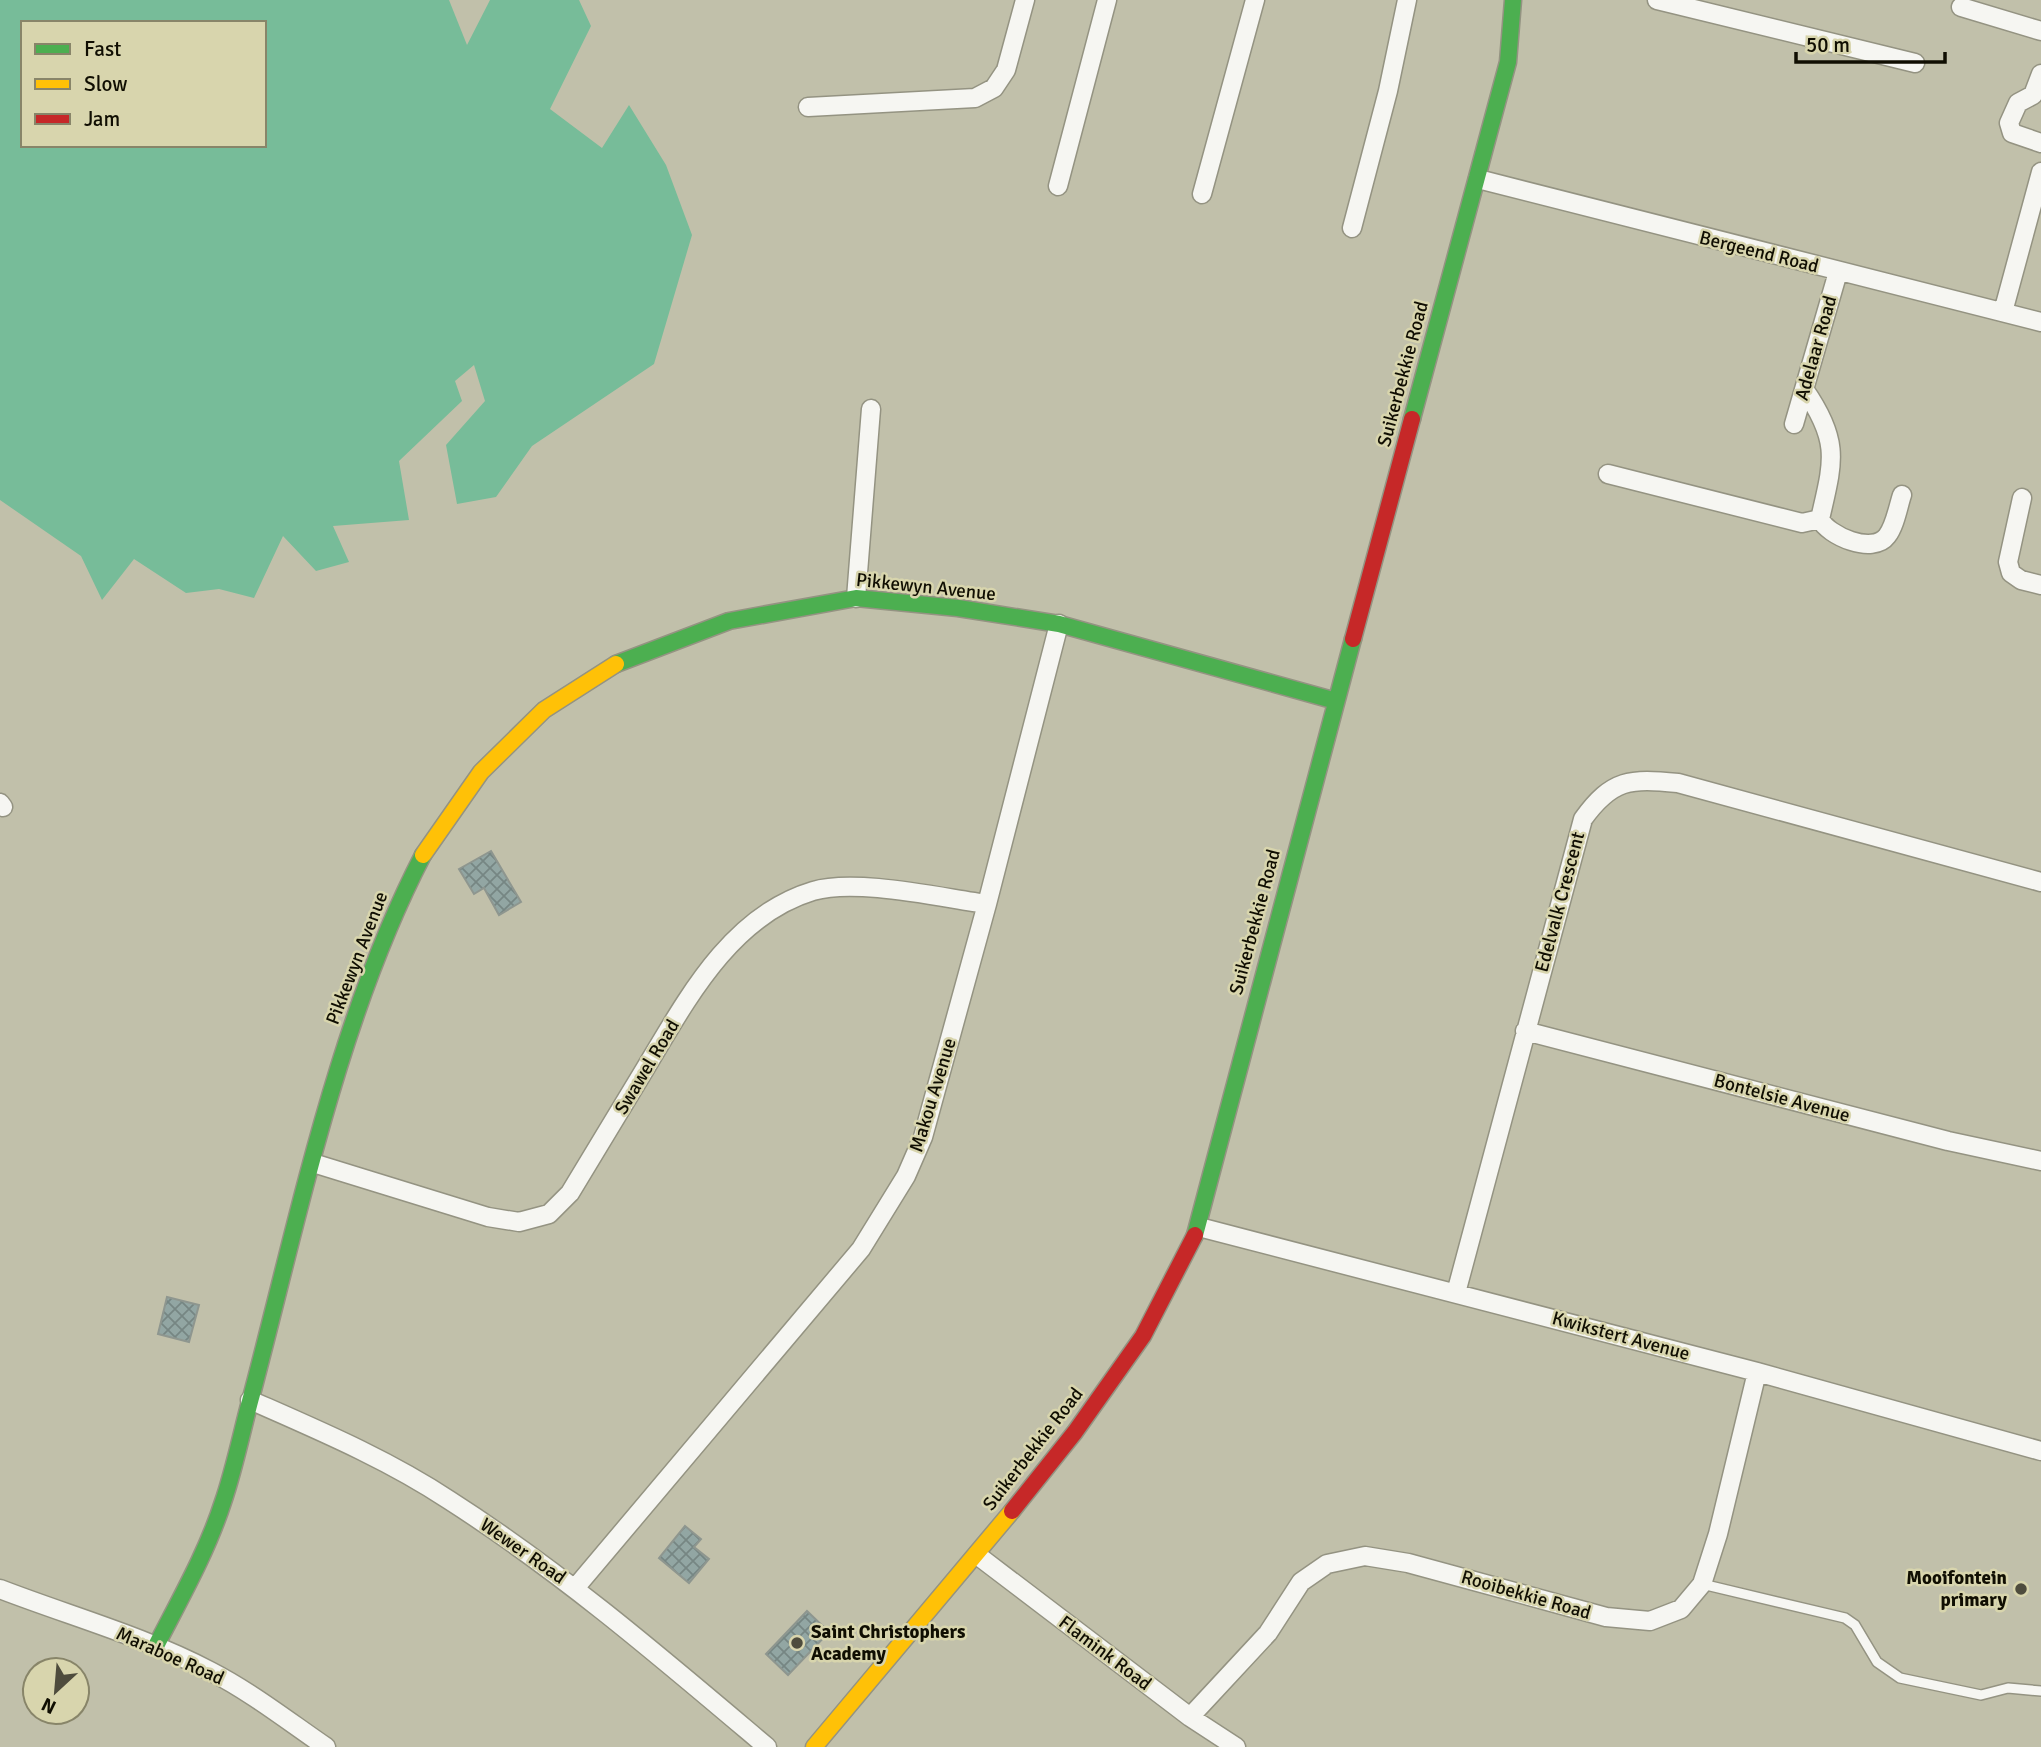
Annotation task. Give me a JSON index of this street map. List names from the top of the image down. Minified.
{"streets":{"street":["Bergeend Road","Adelaar Road","Suikerbekkie Road","Pikkewyn Avenue","Edelvalk Crescent","Swawel Road","Makou Avenue","Bontelsie Avenue","Kwikstert Avenue","Wewer Road","Rooibekkie Road","Flamink Road","Maraboe Road"]},"crossings":[["Bergeend Road","Adelaar Road"],["Bergeend Road","Suikerbekkie Road"],["Suikerbekkie Road","Pikkewyn Avenue"],["Suikerbekkie Road","Kwikstert Avenue"],["Suikerbekkie Road","Flamink Road"],["Pikkewyn Avenue","Swawel Road"],["Pikkewyn Avenue","Makou Avenue"],["Pikkewyn Avenue","Wewer Road"],["Pikkewyn Avenue","Maraboe Road"],["Edelvalk Crescent","Bontelsie Avenue"],["Edelvalk Crescent","Kwikstert Avenue"],["Swawel Road","Makou Avenue"],["Makou Avenue","Wewer Road"],["Kwikstert Avenue","Rooibekkie Road"],["Rooibekkie Road","Flamink Road"]],"places":["Mooifontein primary","Saint Christophers Academy"],"legend":["Fast","Slow","Jam"],"scale_bar":"50 m","north":"bottom left"}
